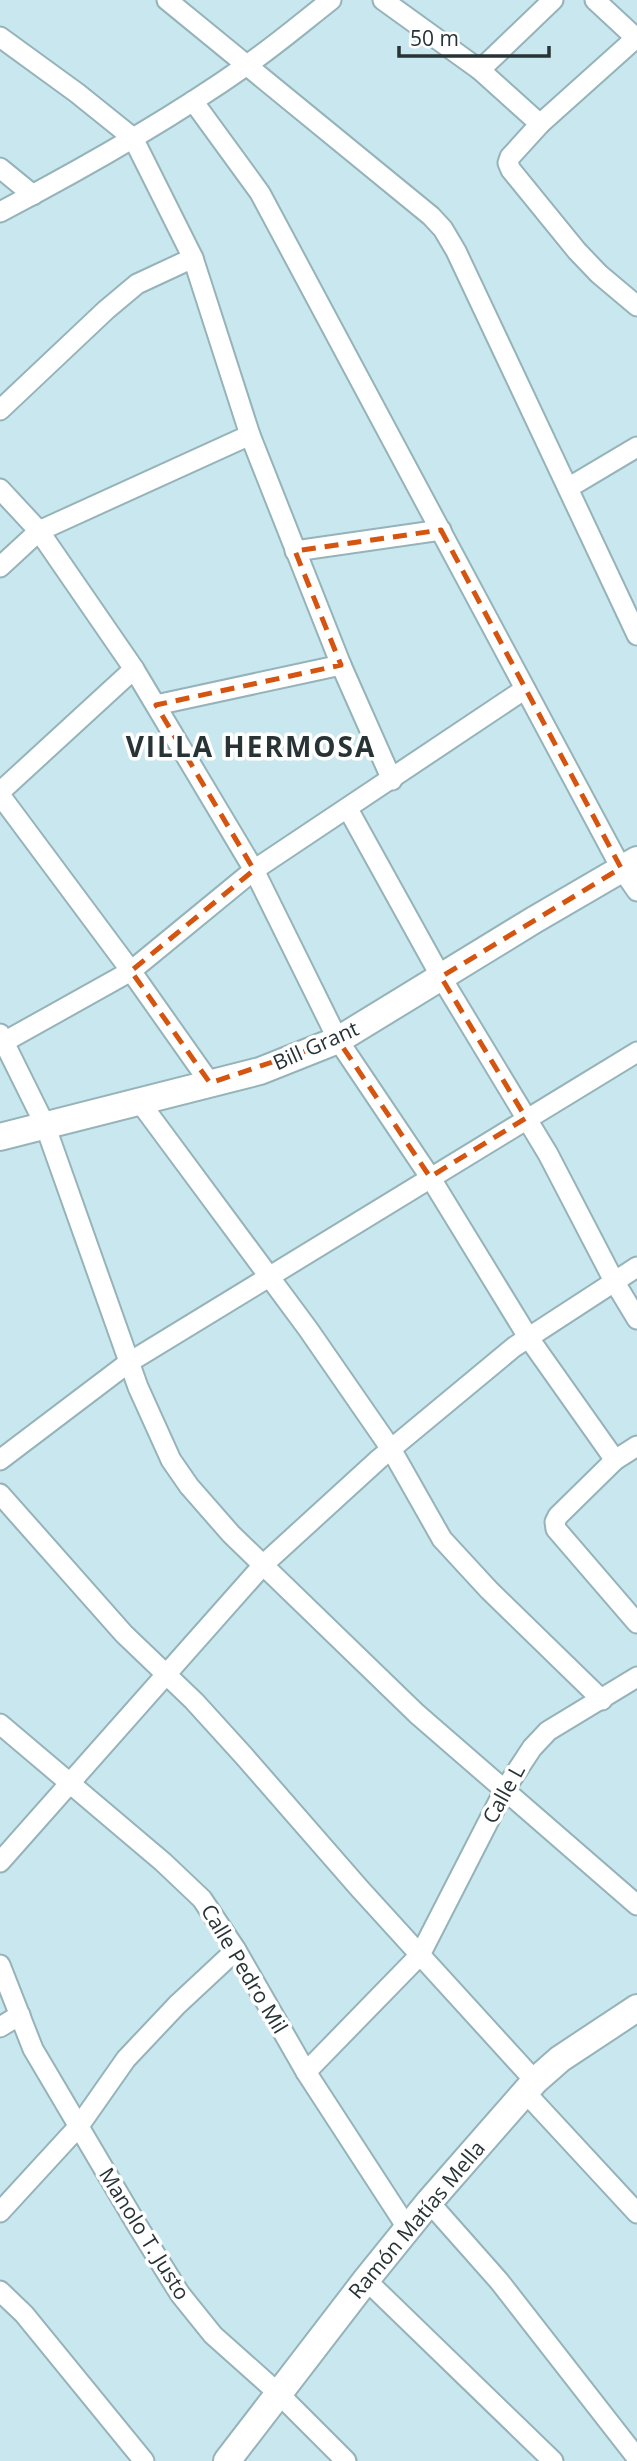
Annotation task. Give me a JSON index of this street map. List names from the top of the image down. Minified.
{"streets":{"street":["Bill Grant","Calle L","Calle Pedro Mil","Ramón Matías Mella","Manolo T. Justo"]},"crossings":[["Calle L","Calle Pedro Mil"],["Calle Pedro Mil","Ramón Matías Mella"],["Ramón Matías Mella","Manolo T. Justo"]],"districts":["VILLA HERMOSA"],"scale_bar":"50 m"}
